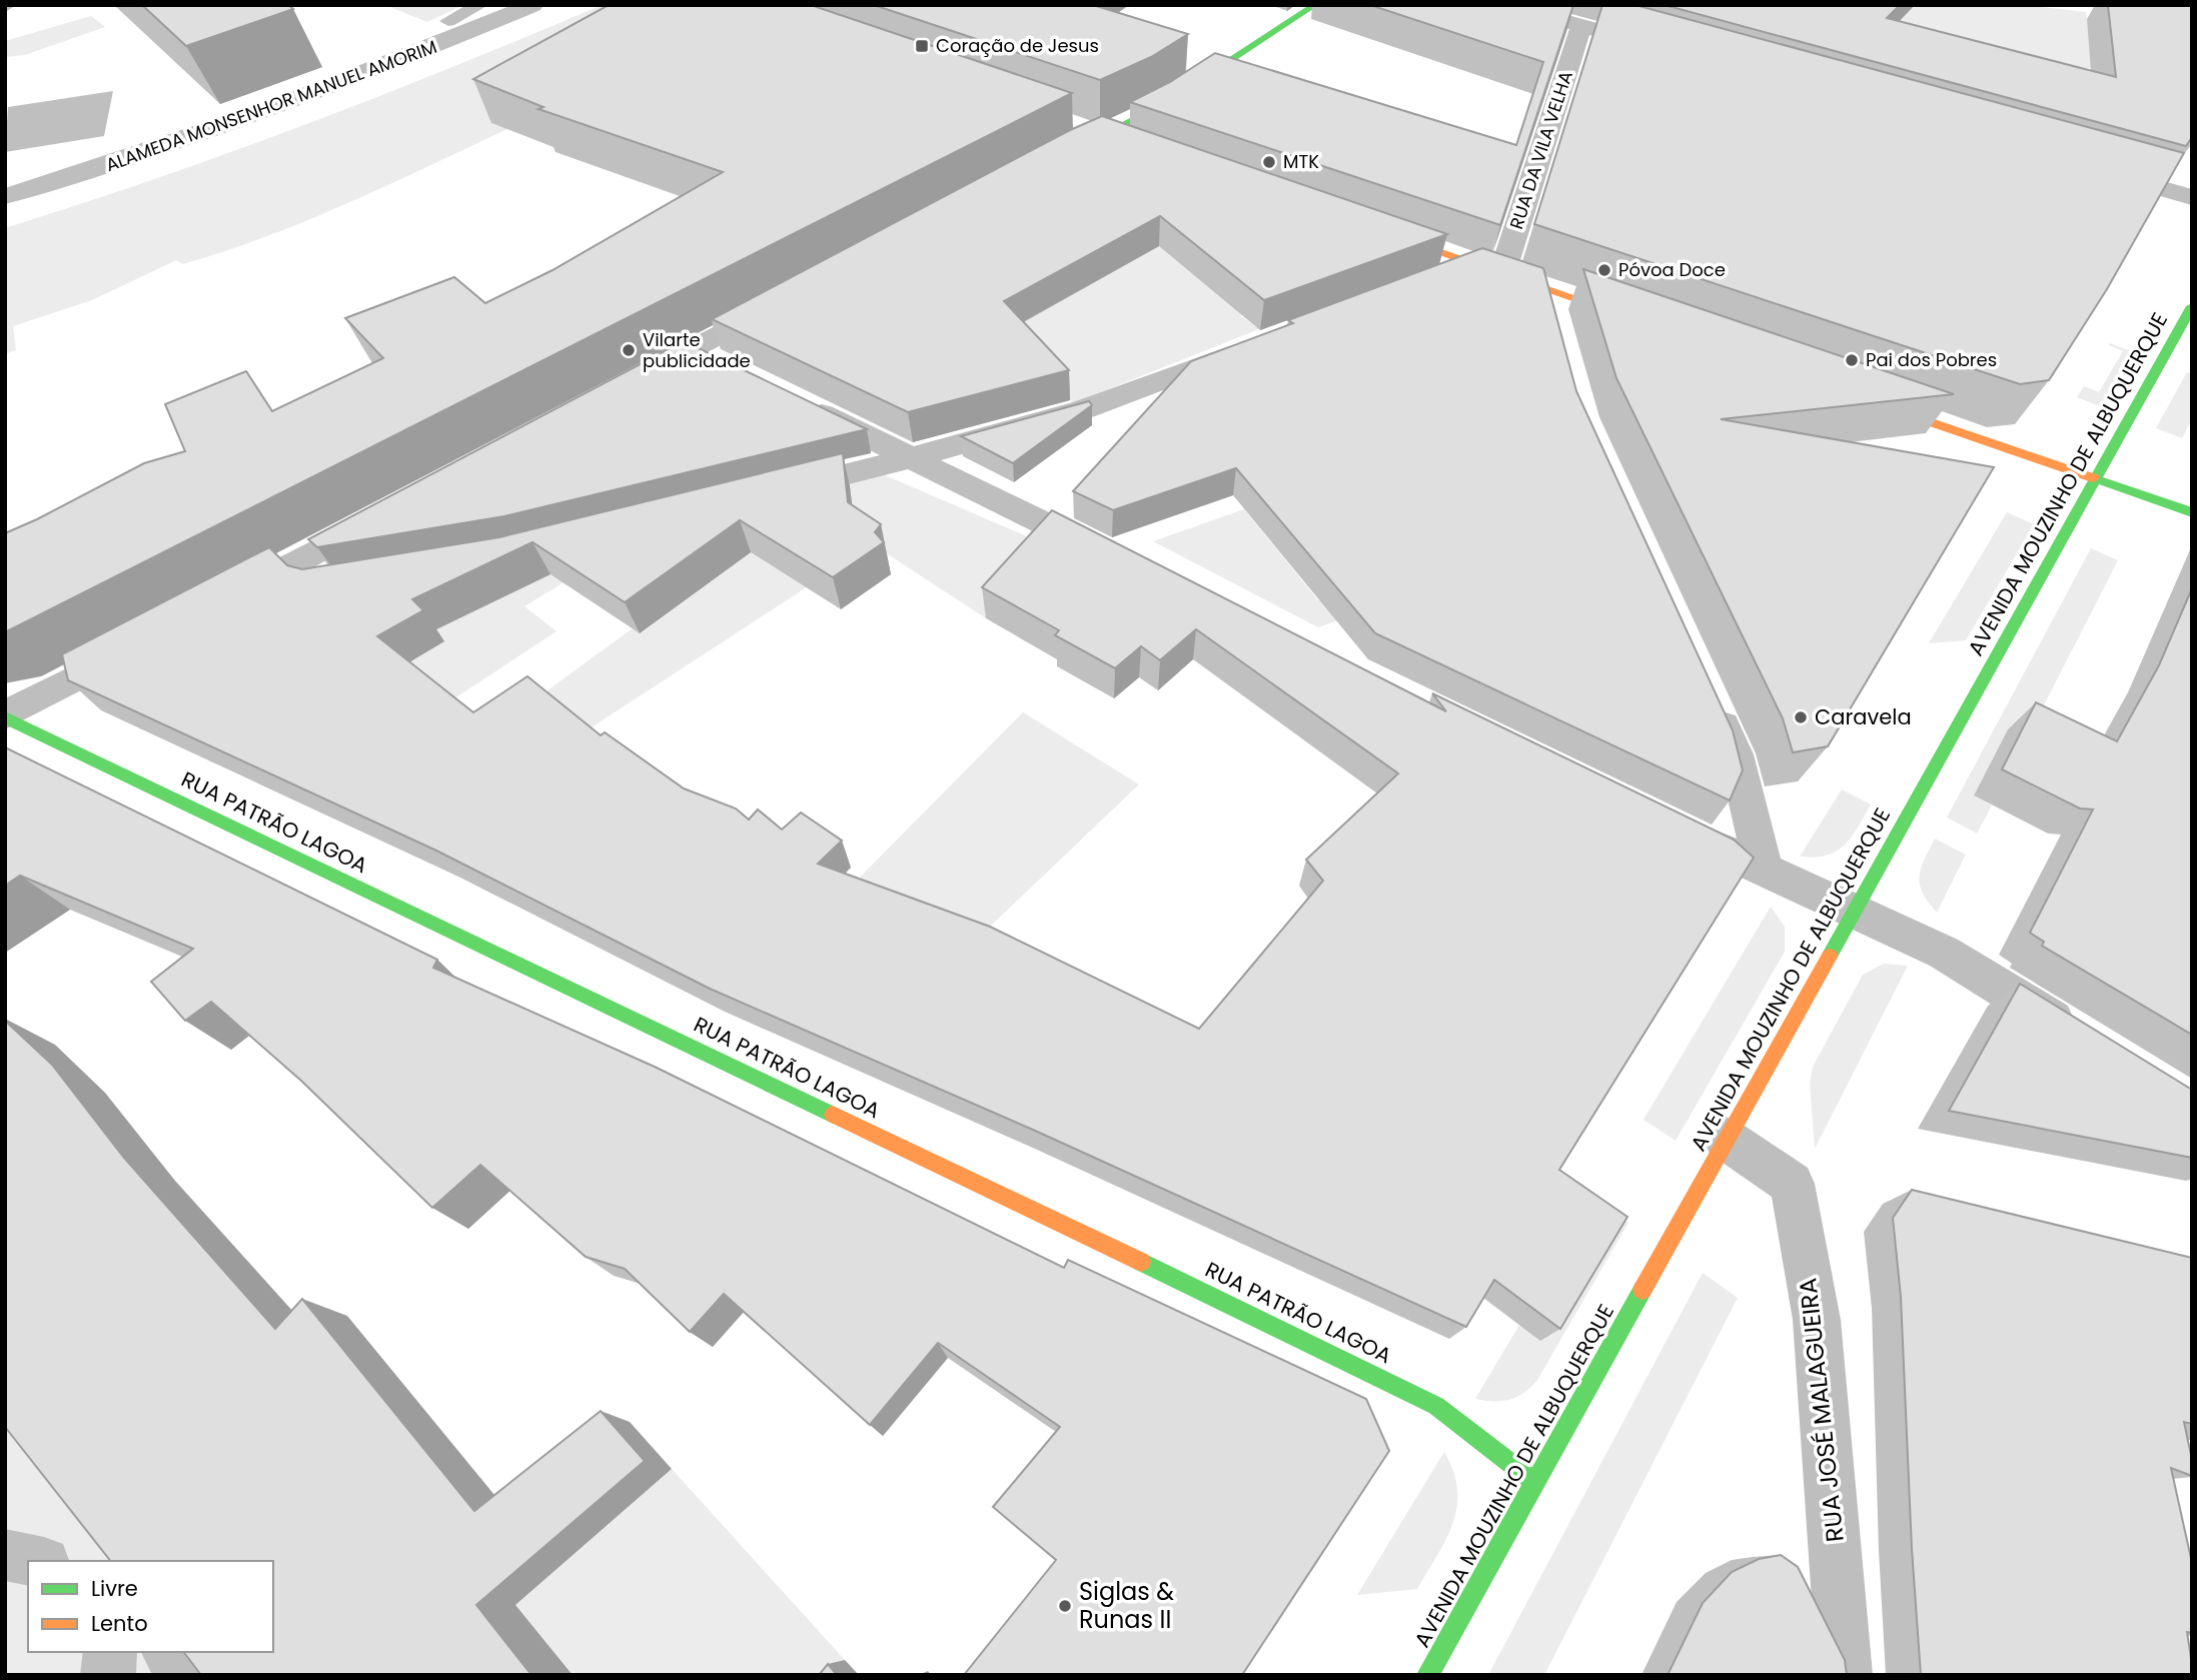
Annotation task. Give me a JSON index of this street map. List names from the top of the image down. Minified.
{"streets":{"main road":["AVENIDA MOUZINHO DE ALBUQUERQUE","RUA PATRÃO LAGOA"],"street":["ALAMEDA MONSENHOR MANUEL AMORIM","RUA DA VILA VELHA","RUA JOSÉ MALAGUEIRA"]},"crossings":[["AVENIDA MOUZINHO DE ALBUQUERQUE","RUA PATRÃO LAGOA"],["AVENIDA MOUZINHO DE ALBUQUERQUE","RUA JOSÉ MALAGUEIRA"]],"places":{"transit":["Coração de Jesus"],"other":["MTK","Póvoa Doce","Vilarte publicidade","Pai dos Pobres","Caravela","Siglas & Runas II"]},"legend":["Livre","Lento"]}
